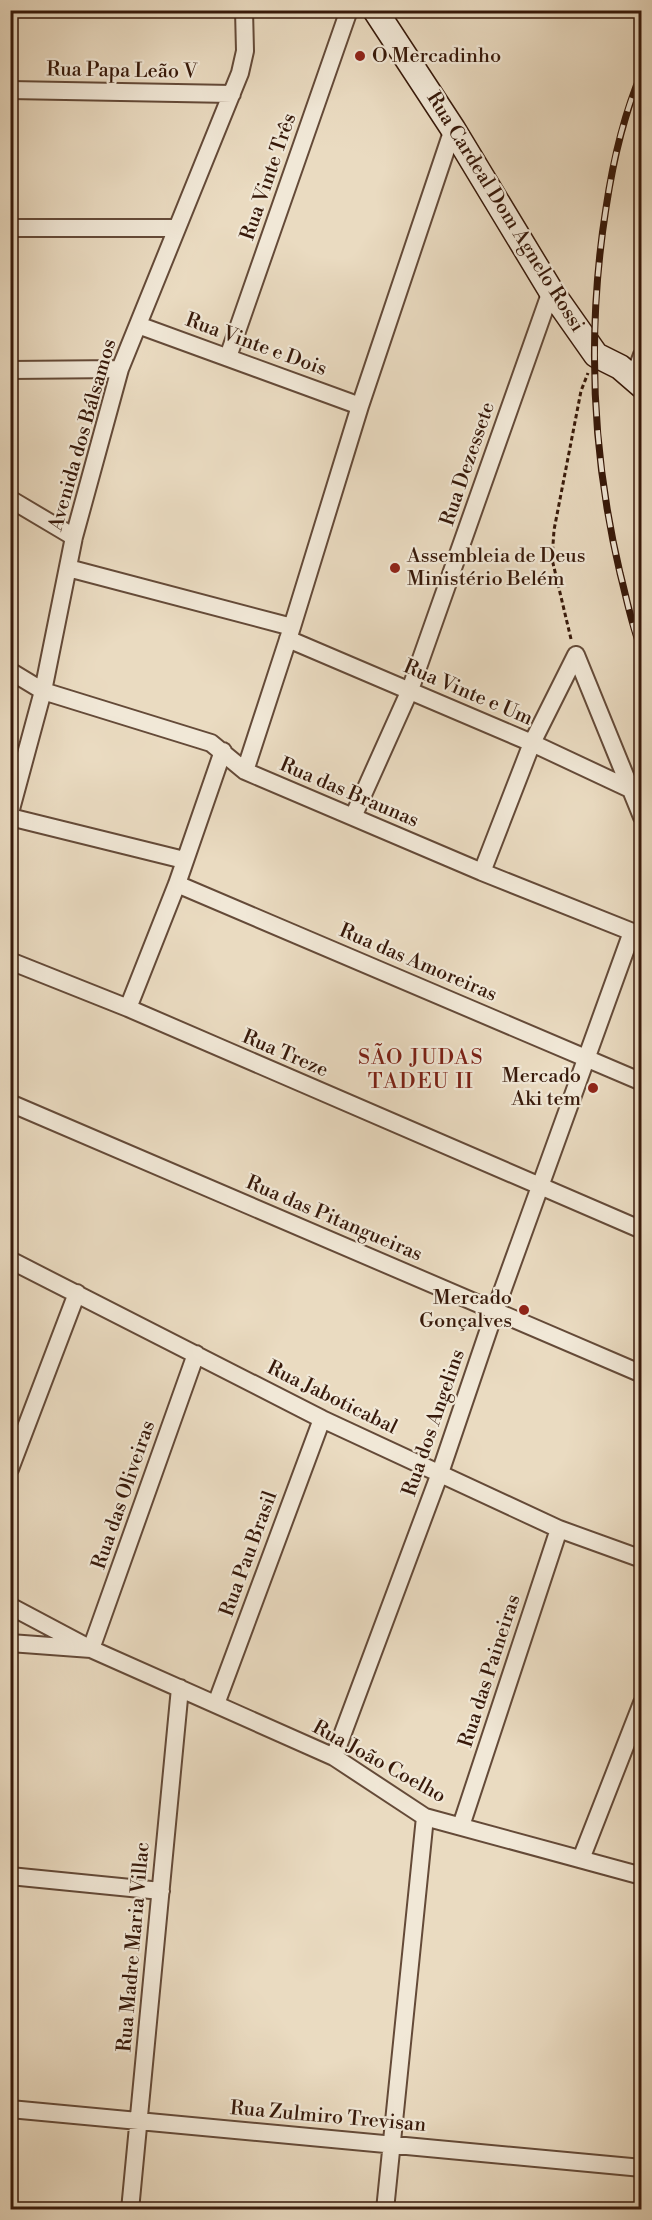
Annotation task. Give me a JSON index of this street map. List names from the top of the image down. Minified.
{"streets":{"main road":["Rua Cardeal Dom Agnelo Rossi"],"street":["Rua Papa Leão V","Rua Vinte Três","Rua Vinte e Dois","Avenida dos Bálsamos","Rua Dezessete","Rua Vinte e Um","Rua das Braunas","Rua das Amoreiras","Rua Treze","Rua das Pitangueiras","Rua Jaboticabal","Rua dos Angelins","Rua das Oliveiras","Rua Pau Brasil","Rua das Paineiras","Rua João Coelho","Rua Madre Maria Villac","Rua Zulmiro Trevisan"]},"crossings":[["Rua Papa Leão V","Avenida dos Bálsamos"],["Rua Vinte Três","Rua Vinte e Dois"],["Rua Cardeal Dom Agnelo Rossi","Rua Dezessete"],["Rua Vinte e Dois","Avenida dos Bálsamos"],["Avenida dos Bálsamos","Rua Vinte e Um"],["Avenida dos Bálsamos","Rua das Braunas"],["Rua Dezessete","Rua Vinte e Um"],["Rua Dezessete","Rua das Braunas"],["Rua das Braunas","Rua dos Angelins"],["Rua das Amoreiras","Rua dos Angelins"],["Rua Treze","Rua dos Angelins"],["Rua das Pitangueiras","Rua dos Angelins"],["Rua Jaboticabal","Rua dos Angelins"],["Rua Jaboticabal","Rua das Oliveiras"],["Rua Jaboticabal","Rua Pau Brasil"],["Rua Jaboticabal","Rua das Paineiras"],["Rua dos Angelins","Rua João Coelho"],["Rua das Oliveiras","Rua João Coelho"],["Rua Pau Brasil","Rua João Coelho"],["Rua das Paineiras","Rua João Coelho"],["Rua João Coelho","Rua Madre Maria Villac"],["Rua Madre Maria Villac","Rua Zulmiro Trevisan"]],"districts":["SÃO JUDAS TADEU II"],"places":["O Mercadinho","Assembleia de Deus Ministério Belém","Mercado Aki tem","Mercado Gonçalves"]}
